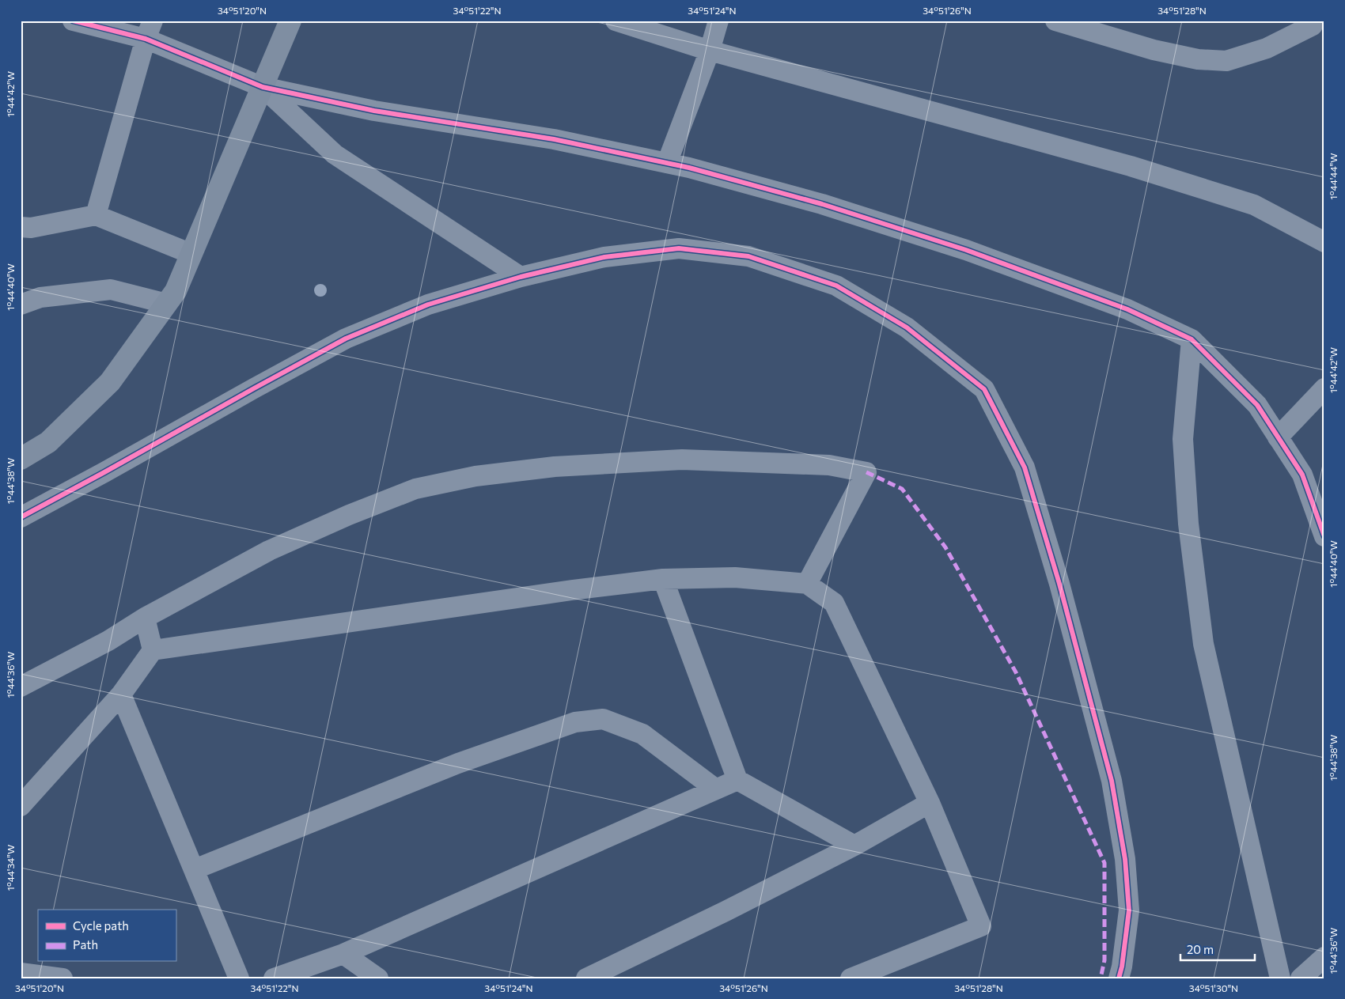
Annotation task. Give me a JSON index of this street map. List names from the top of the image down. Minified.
{"legend":["Cycle path","Path"],"scale_bar":"20 m","coordinates":["34°51'20\"N","34°51'22\"N","34°51'24\"N","34°51'26\"N","34°51'28\"N","1°44'42\"W","1°44'44\"W","1°44'40\"W","1°44'38\"W","1°44'36\"W","1°44'34\"W","34°51'30\"N"]}
